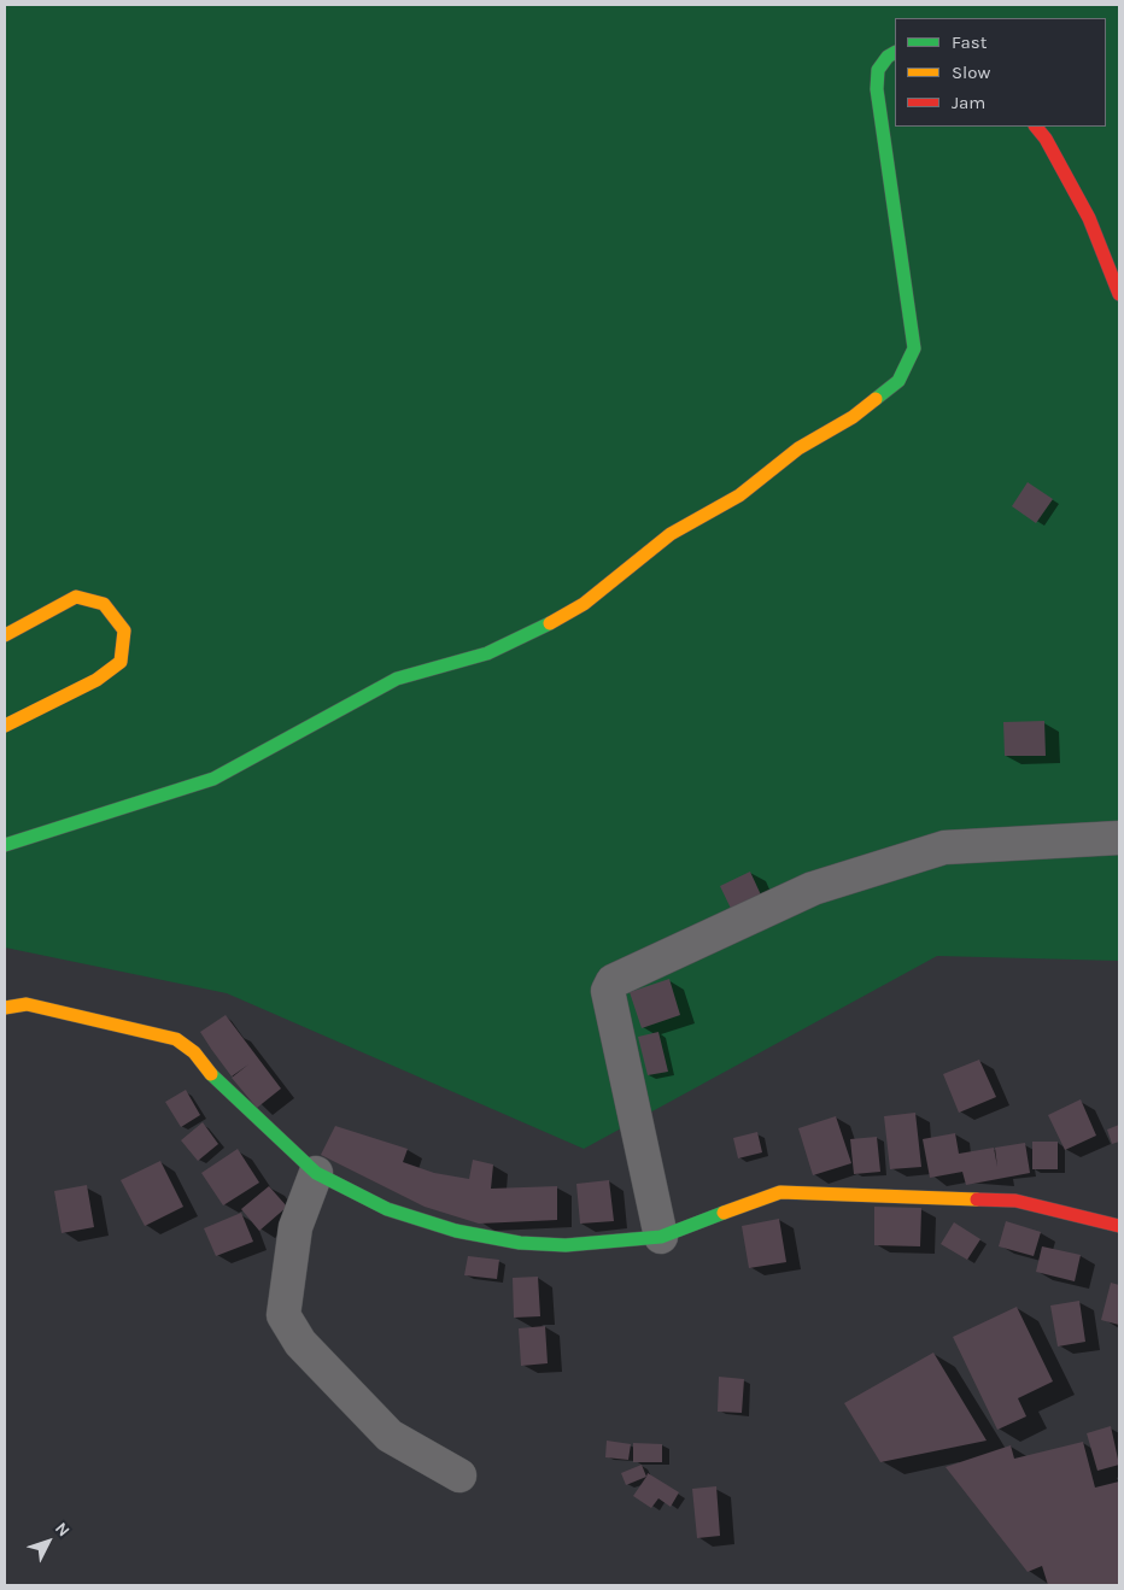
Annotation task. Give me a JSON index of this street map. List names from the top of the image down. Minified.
{"legend":["Fast","Slow","Jam"],"north":"top right"}
